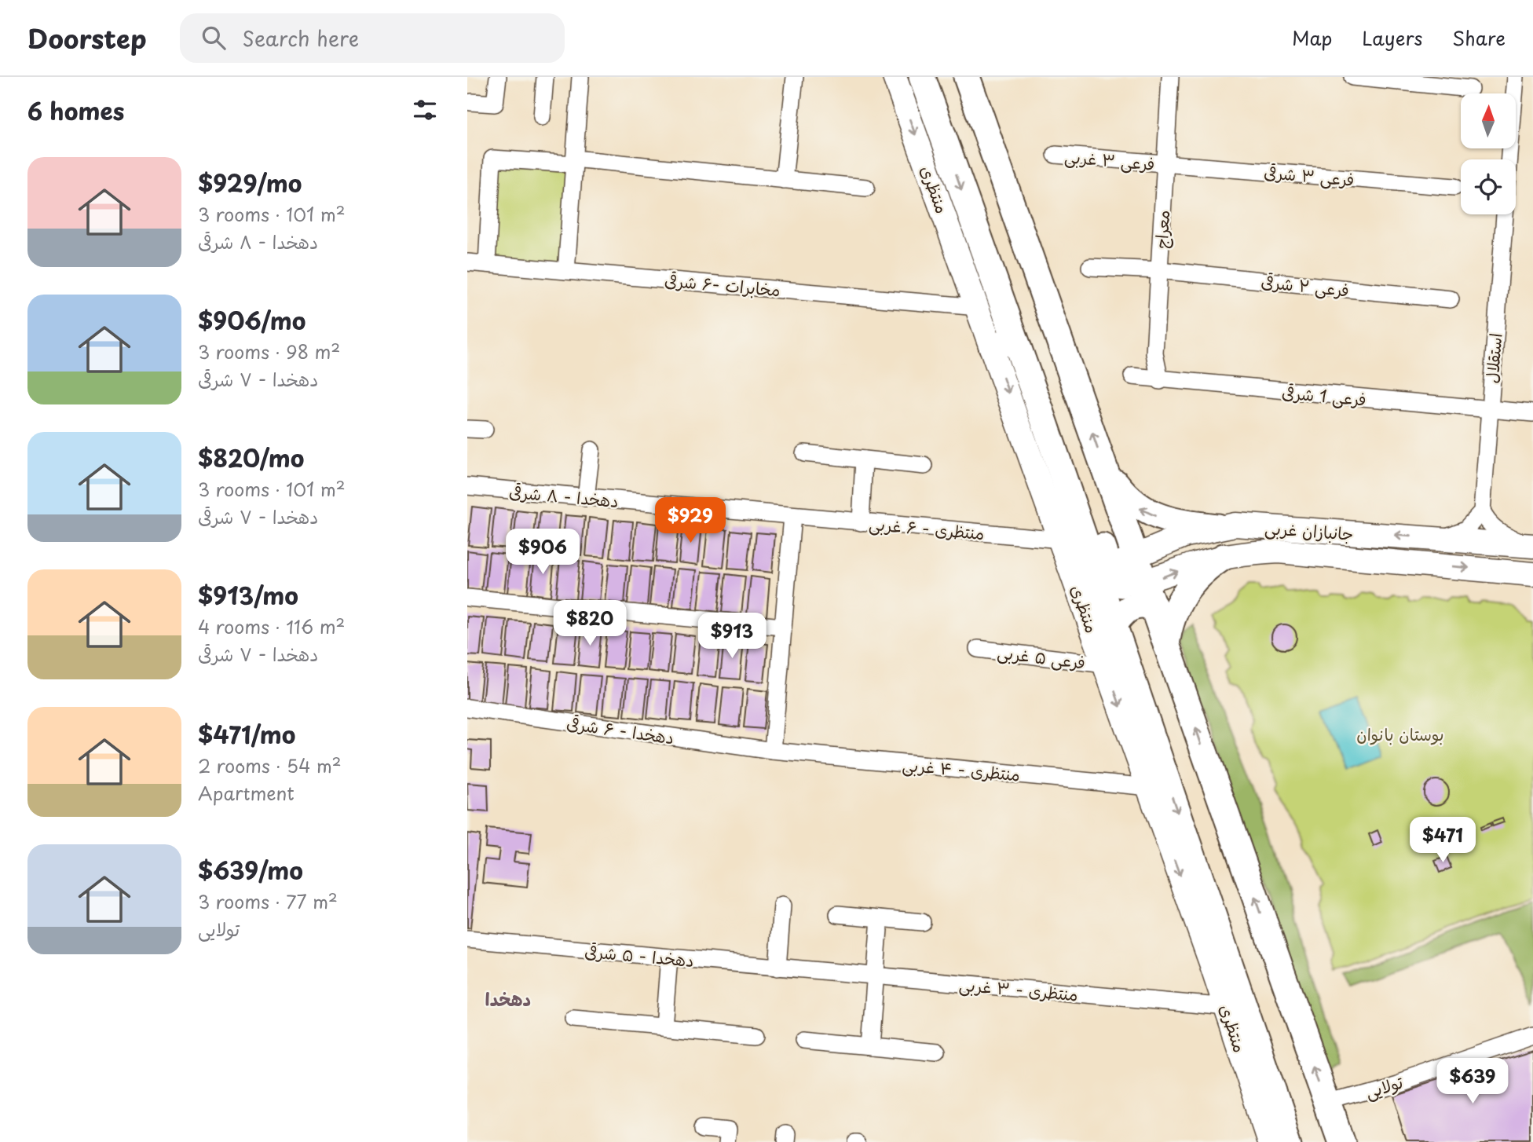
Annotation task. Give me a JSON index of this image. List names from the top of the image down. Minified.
{"streets":{"main road":["منتظری"],"street":["فرعی ۳ غربی","فرعی ۳ شرقی","معراج","مخابرات -۶ شرقی","فرعی ۲ شرقی","استقلال","فرعی 1 شرقی","دهخدا - ۸ شرقی","منتظری - ۶ غربی","جانبازان غربی","فرعی ۵ غربی","دهخدا - ۶ شرقی","منتظری - ۴ غربی","دهخدا - ۵ شرقی","منتظری - ۳ غربی","تولایی"]},"crossings":[["فرعی ۳ غربی","فرعی ۳ شرقی"],["فرعی ۳ غربی","معراج"],["فرعی ۳ شرقی","معراج"],["منتظری","مخابرات -۶ شرقی"],["منتظری","منتظری - ۶ غربی"],["منتظری","جانبازان غربی"],["منتظری","فرعی ۵ غربی"],["منتظری","منتظری - ۴ غربی"],["منتظری","منتظری - ۳ غربی"],["منتظری","تولایی"],["معراج","فرعی ۲ شرقی"],["معراج","فرعی 1 شرقی"],["استقلال","فرعی 1 شرقی"],["دهخدا - ۸ شرقی","منتظری - ۶ غربی"],["دهخدا - ۶ شرقی","منتظری - ۴ غربی"],["دهخدا - ۵ شرقی","منتظری - ۳ غربی"]],"districts":["دهخدا"],"parks":["بوستان بانوان"],"north":"top","page":{"header":"Doorstep","search":"Search here","nav":["Map","Layers","Share"],"heading":"6 homes","list":[{"name":"$929/mo","note":"3 rooms · 101 m² · دهخدا - ۸ شرقی"},{"name":"$906/mo","note":"3 rooms · 98 m² · دهخدا - ۷ شرقی"},{"name":"$820/mo","note":"3 rooms · 101 m² · دهخدا - ۷ شرقی"},{"name":"$913/mo","note":"4 rooms · 116 m² · دهخدا - ۷ شرقی"},{"name":"$471/mo","note":"2 rooms · 54 m² · Apartment"},{"name":"$639/mo","note":"3 rooms · 77 m² · تولایی"}],"price":["$929","$906","$820","$913","$471","$639"]}}
